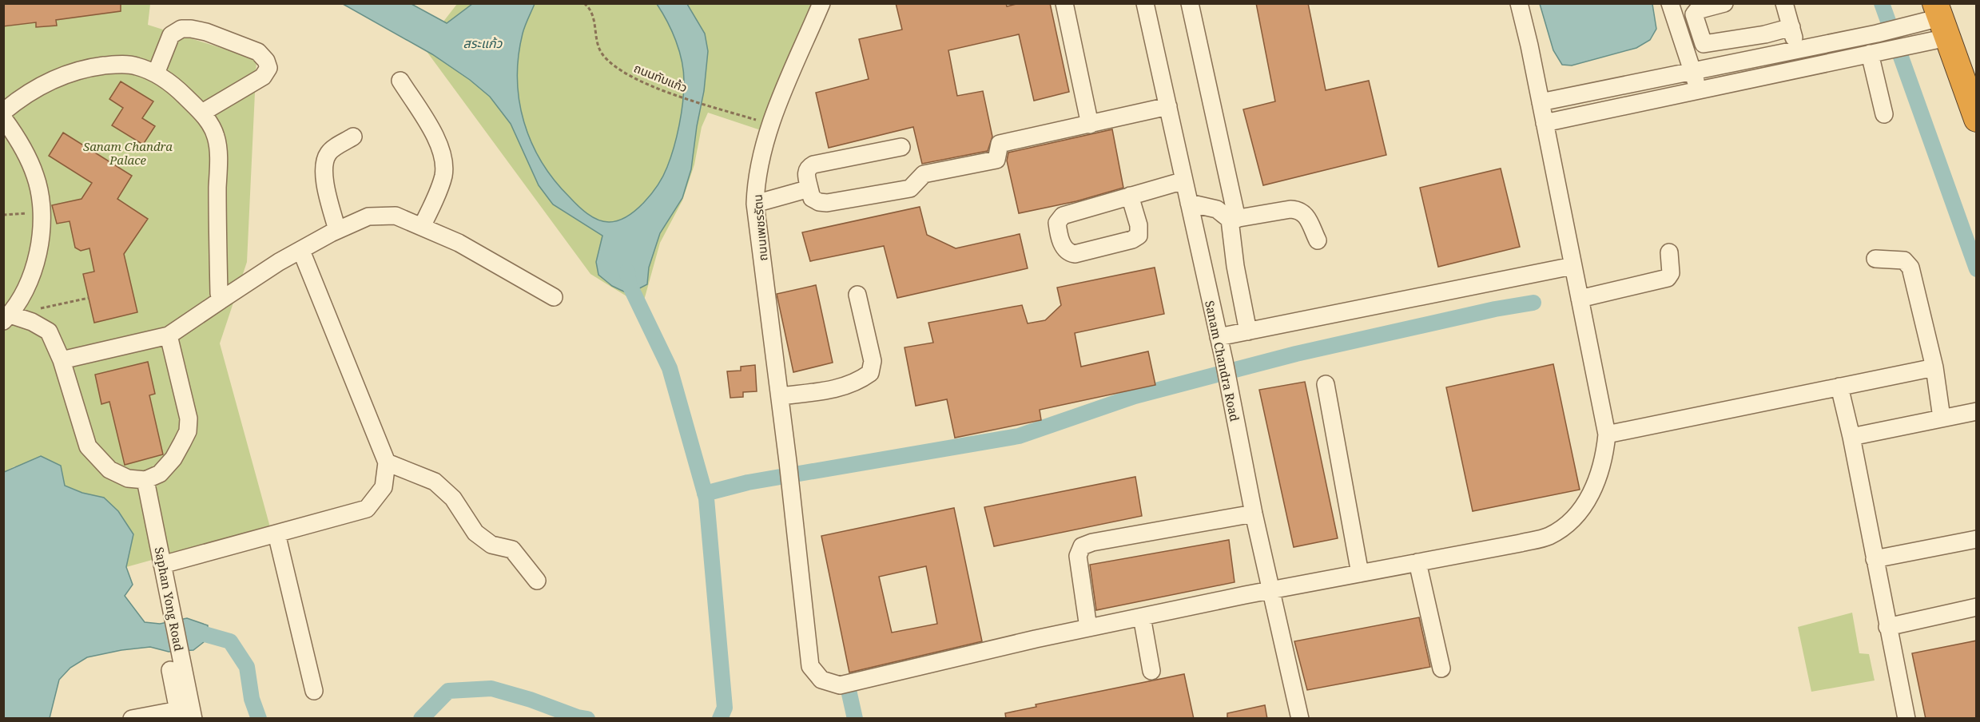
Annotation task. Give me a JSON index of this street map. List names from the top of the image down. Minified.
{"streets":{"street":["ถนนเพชรรัตน","Sanam Chandra Road","Saphan Yong Road"],"path":["ถนนทับแก้ว"]},"crossings":[["ถนนทับแก้ว","ถนนเพชรรัตน"],["ถนนเพชรรัตน","Sanam Chandra Road"]],"water":["สระแก้ว"],"parks":["Sanam Chandra Palace"]}
